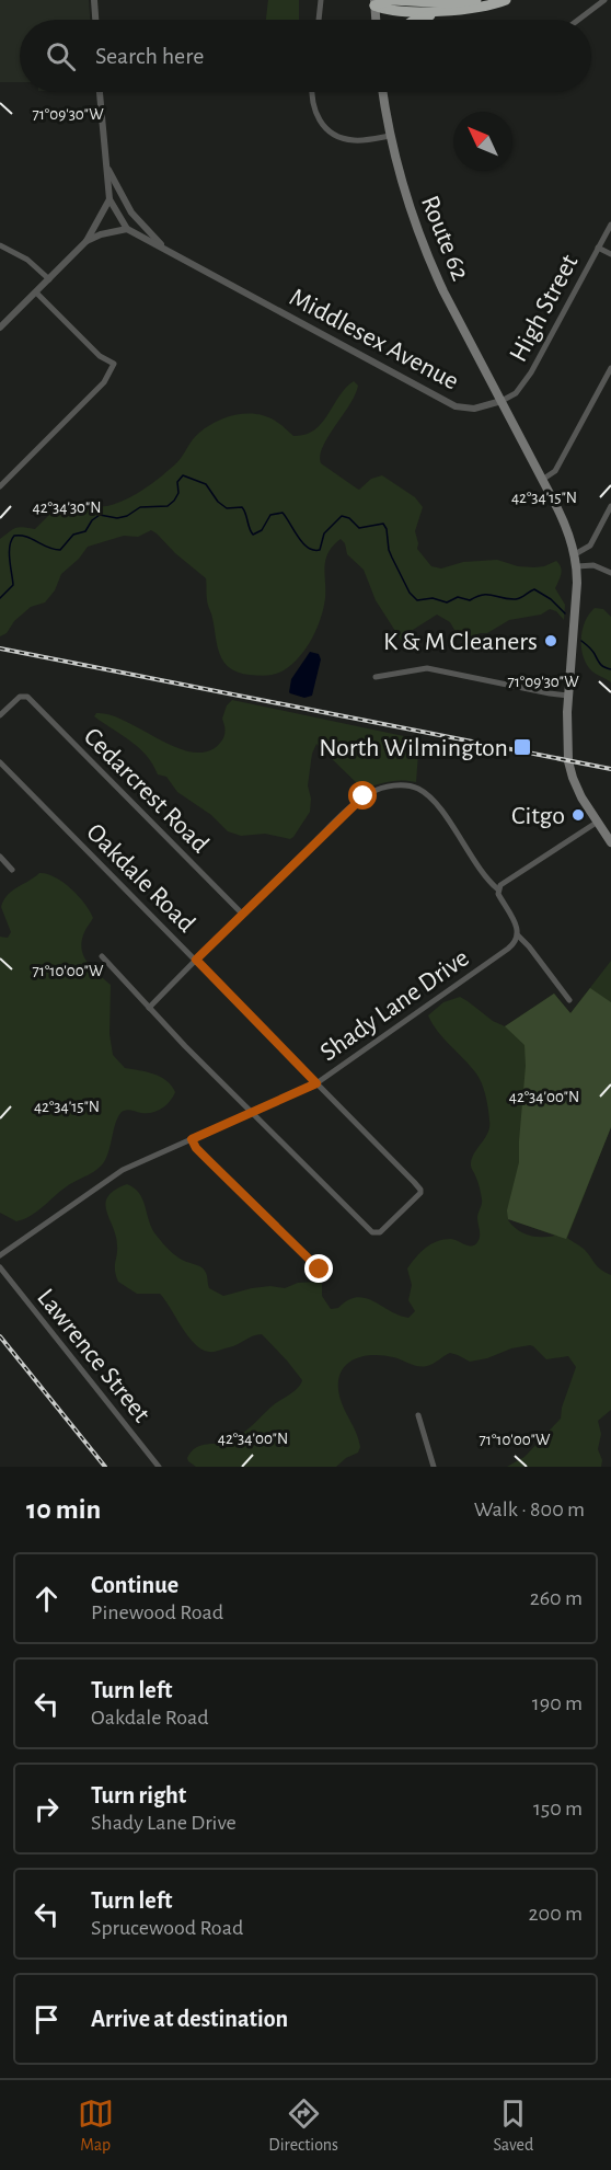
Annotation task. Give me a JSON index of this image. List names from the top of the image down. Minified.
{"streets":{"main road":["Route 62"],"street":["High Street","Middlesex Avenue","Cedarcrest Road","Oakdale Road","Shady Lane Drive","Lawrence Street"]},"crossings":[["Route 62","High Street"],["Route 62","Middlesex Avenue"],["High Street","Middlesex Avenue"],["Oakdale Road","Shady Lane Drive"]],"places":{"other":["K & M Cleaners","Citgo"],"transit":["North Wilmington"]},"north":"top left","page":{"search":"Search here","heading":["10 min","Walk · 800 m"],"list":[["Continue","Pinewood Road","260 m"],["Turn left","Oakdale Road","190 m"],["Turn right","Shady Lane Drive","150 m"],["Turn left","Sprucewood Road","200 m"],"Arrive at destination"],"nav":["Map","Directions","Saved"]},"coordinates":["71°09'30\"W","42°34'15\"N","42°34'30\"N","71°10'00\"W","42°34'00\"N"]}
